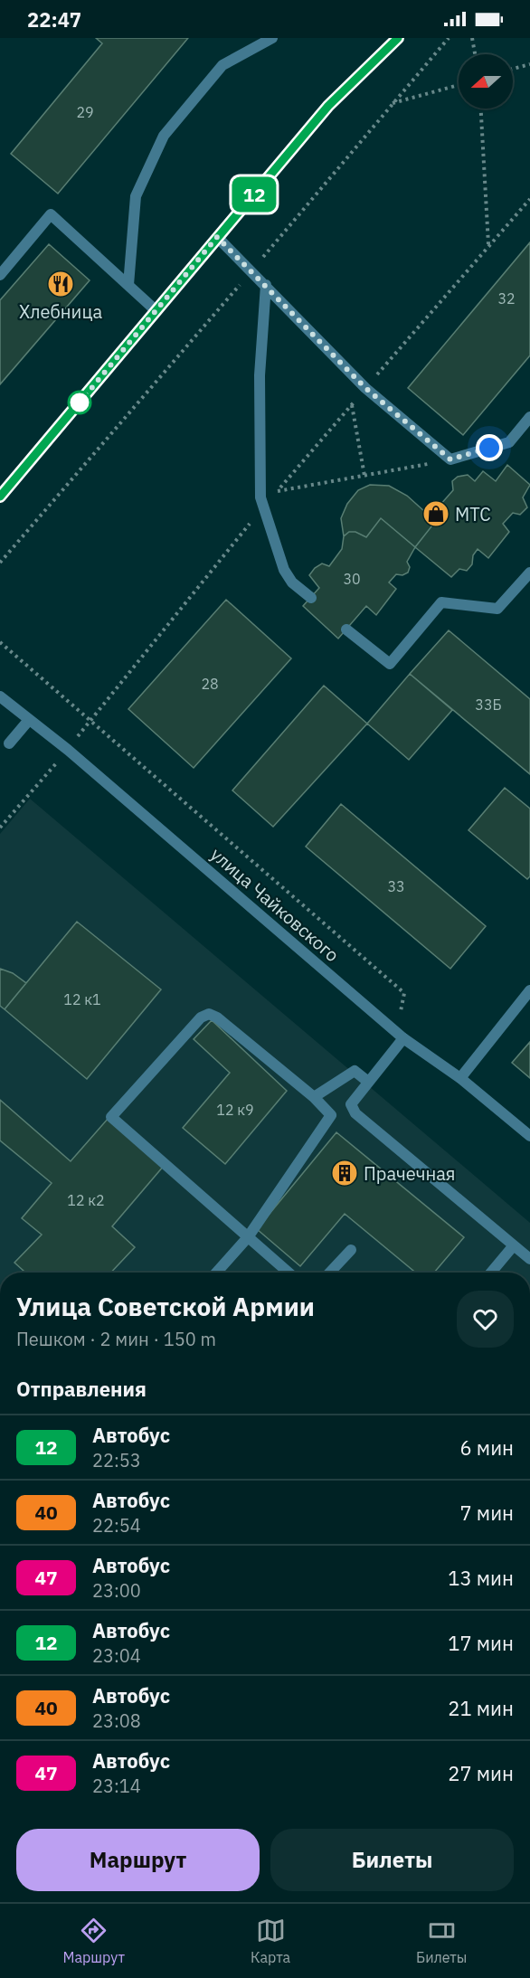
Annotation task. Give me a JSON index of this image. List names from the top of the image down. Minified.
{"streets":{"street":["улица Чайковского"]},"places":{"restaurant":["Хлебница"],"shop":["МТС"],"building":["Прачечная"]},"lines":["bus line 12"],"house_numbers":["29","32","30","28","33Б","33","12 к1","12 к9","12 к2"],"north":"left","page":{"status":"22:47","on_map":"12","heading":[["Улица Советской Армии","Пешком · 2 мин · 150 m"],"Отправления"],"list":[{"mark":"12","name":"Автобус","note":"22:53","value":"6 мин"},{"mark":"40","name":"Автобус","note":"22:54","value":"7 мин"},{"mark":"47","name":"Автобус","note":"23:00","value":"13 мин"},{"mark":"12","name":"Автобус","note":"23:04","value":"17 мин"},{"mark":"40","name":"Автобус","note":"23:08","value":"21 мин"},{"mark":"47","name":"Автобус","note":"23:14","value":"27 мин"}],"buttons":["Маршрут","Билеты"],"tabs":["Маршрут","Карта","Билеты"]}}
